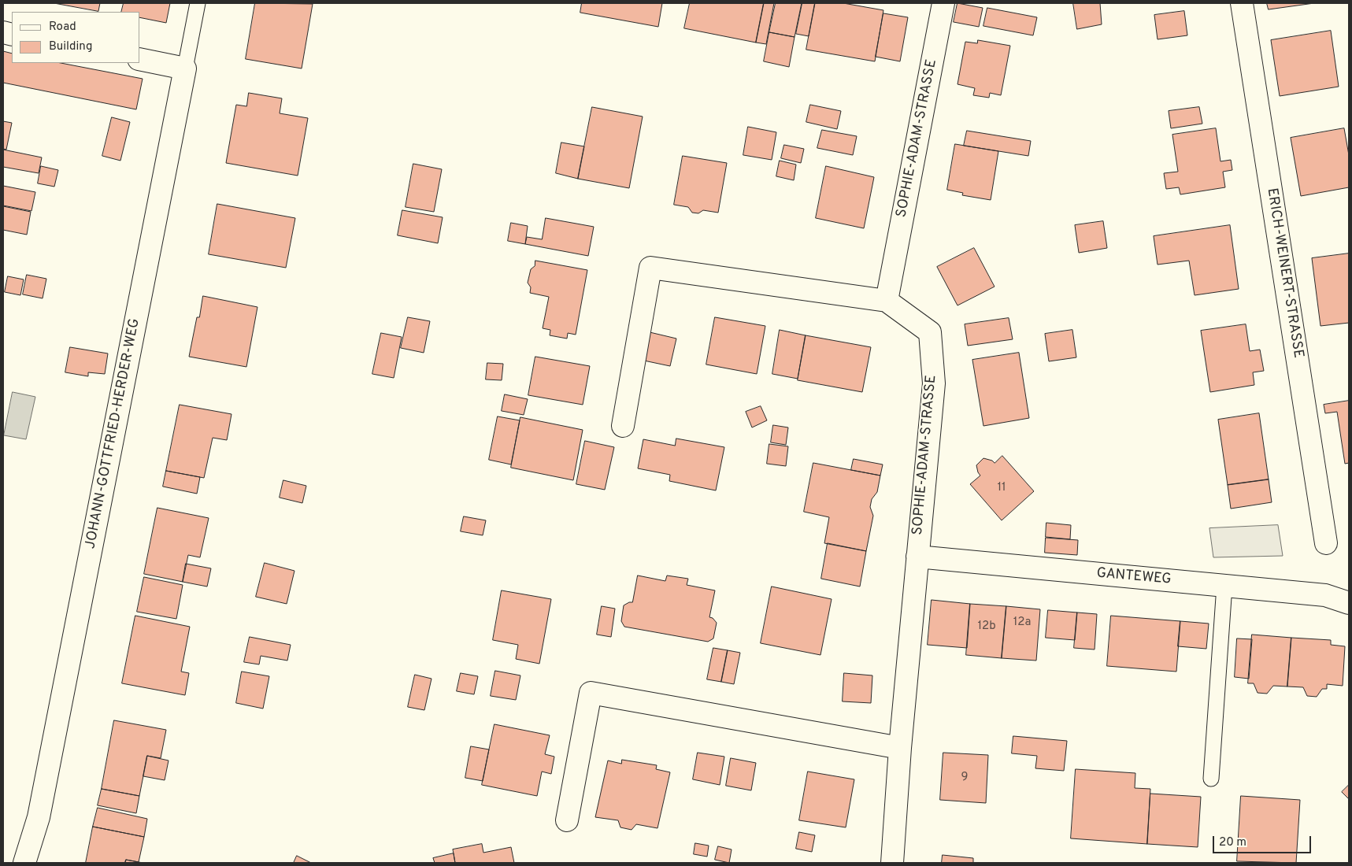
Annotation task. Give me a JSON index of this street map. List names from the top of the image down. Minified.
{"streets":{"street":["SOPHIE-ADAM-STRASSE","ERICH-WEINERT-STRASSE","JOHANN-GOTTFRIED-HERDER-WEG","GANTEWEG"]},"crossings":[["SOPHIE-ADAM-STRASSE","GANTEWEG"]],"house_numbers":["11","12a","12b","9"],"legend":["Road","Building"],"scale_bar":"20 m"}
